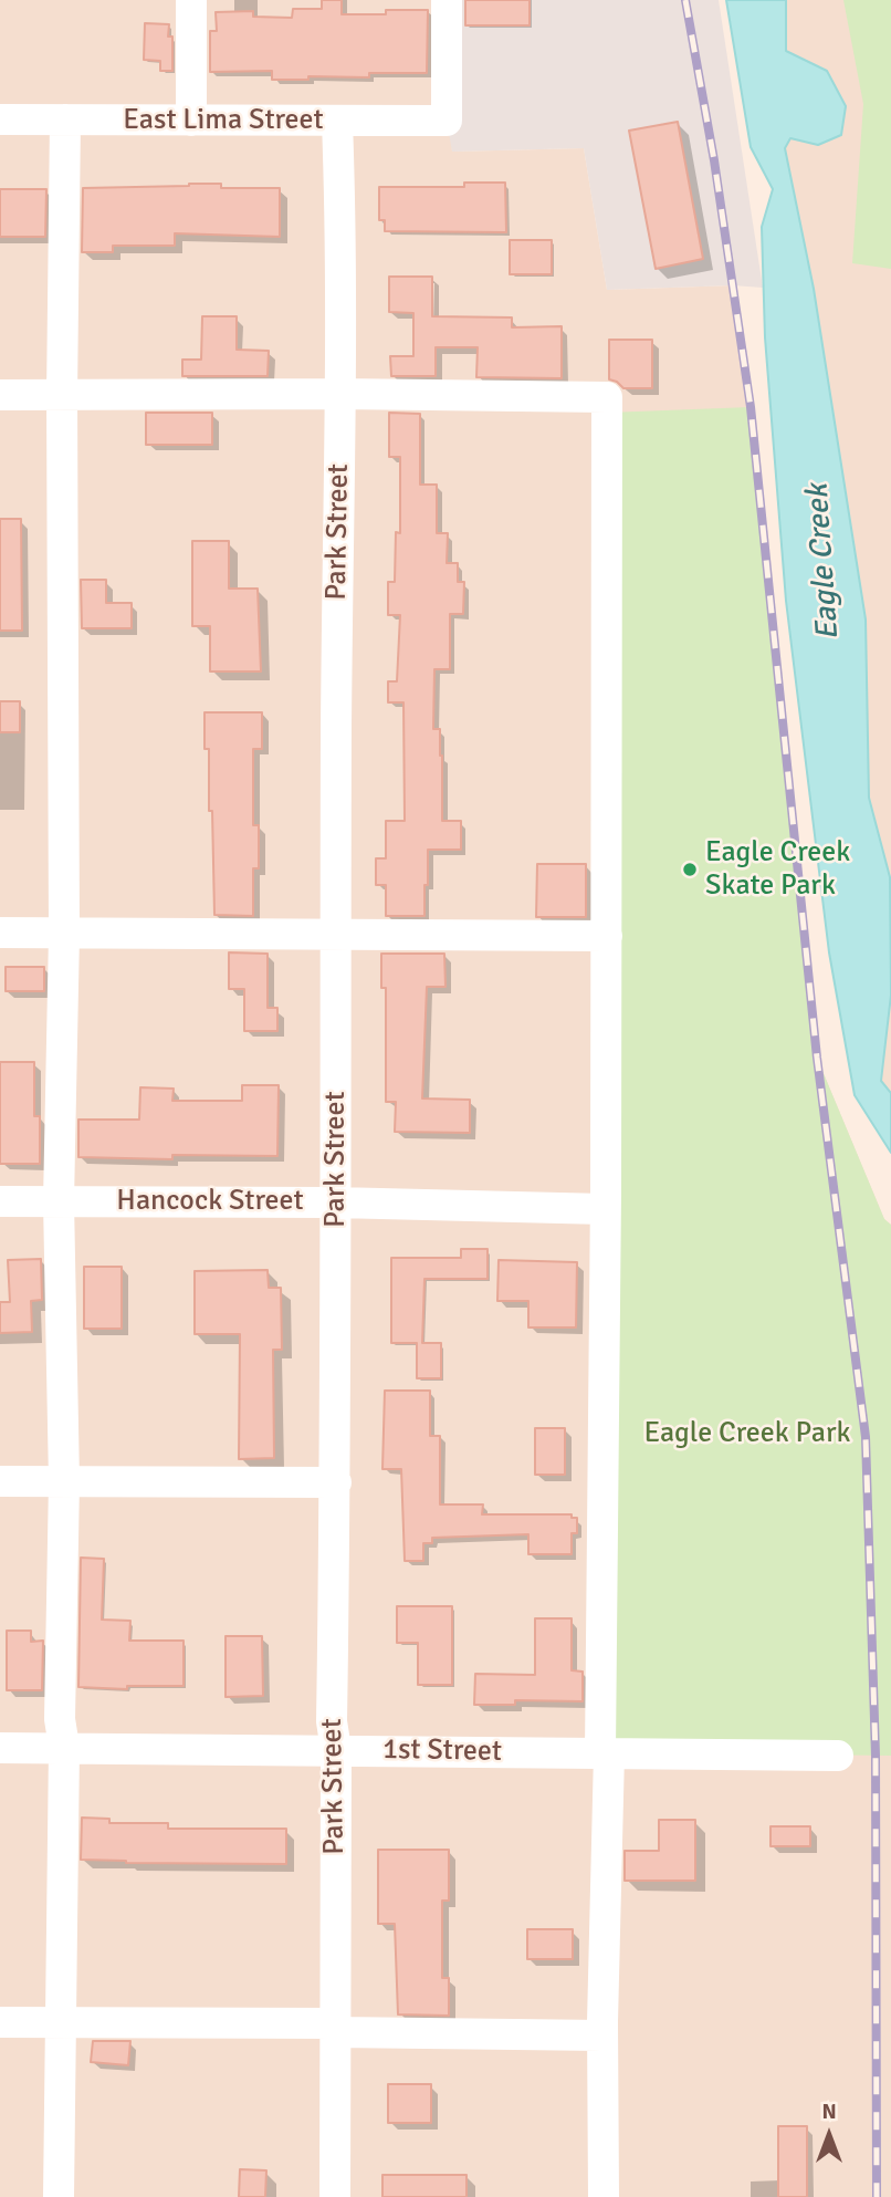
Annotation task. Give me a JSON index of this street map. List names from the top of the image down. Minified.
{"streets":{"street":["East Lima Street","Park Street","Hancock Street","1st Street"]},"crossings":[["East Lima Street","Park Street"],["Park Street","Hancock Street"],["Park Street","1st Street"]],"water":["Eagle Creek"],"parks":["Eagle Creek Park"],"places":["Eagle Creek Skate Park"],"north":"top"}
